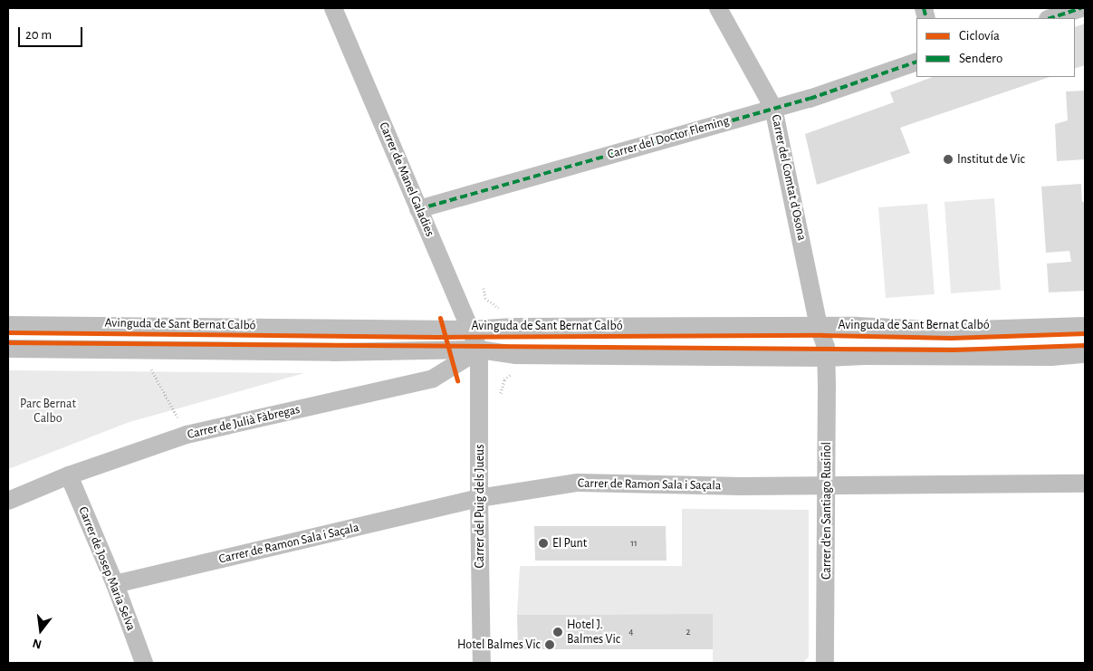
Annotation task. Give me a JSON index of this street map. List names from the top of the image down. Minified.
{"streets":{"street":["Carrer del Doctor Fleming","Carrer del Comtat d'Osona","Carrer de Manel Galadies","Avinguda de Sant Bernat Calbó","Carrer de Julià Fàbregas","Carrer de Ramon Sala i Saçala","Carrer del Puig dels Jueus","Carrer d'en Santiago Rusiñol","Carrer de Josep Maria Selva"]},"crossings":[["Carrer del Doctor Fleming","Carrer del Comtat d'Osona"],["Carrer del Doctor Fleming","Carrer de Manel Galadies"],["Carrer del Comtat d'Osona","Avinguda de Sant Bernat Calbó"],["Carrer del Comtat d'Osona","Carrer d'en Santiago Rusiñol"],["Carrer de Manel Galadies","Avinguda de Sant Bernat Calbó"],["Carrer de Manel Galadies","Carrer de Julià Fàbregas"],["Carrer de Manel Galadies","Carrer del Puig dels Jueus"],["Avinguda de Sant Bernat Calbó","Carrer de Julià Fàbregas"],["Avinguda de Sant Bernat Calbó","Carrer del Puig dels Jueus"],["Avinguda de Sant Bernat Calbó","Carrer d'en Santiago Rusiñol"],["Carrer de Julià Fàbregas","Carrer del Puig dels Jueus"],["Carrer de Julià Fàbregas","Carrer de Josep Maria Selva"],["Carrer de Ramon Sala i Saçala","Carrer del Puig dels Jueus"],["Carrer de Ramon Sala i Saçala","Carrer d'en Santiago Rusiñol"],["Carrer de Ramon Sala i Saçala","Carrer de Josep Maria Selva"]],"parks":["Parc Bernat Calbo"],"places":["Institut de Vic","El Punt","Hotel J. Balmes Vic","Hotel Balmes Vic"],"house_numbers":["11","4","2"],"legend":["Ciclovía","Sendero"],"scale_bar":"20 m","north":"bottom"}
